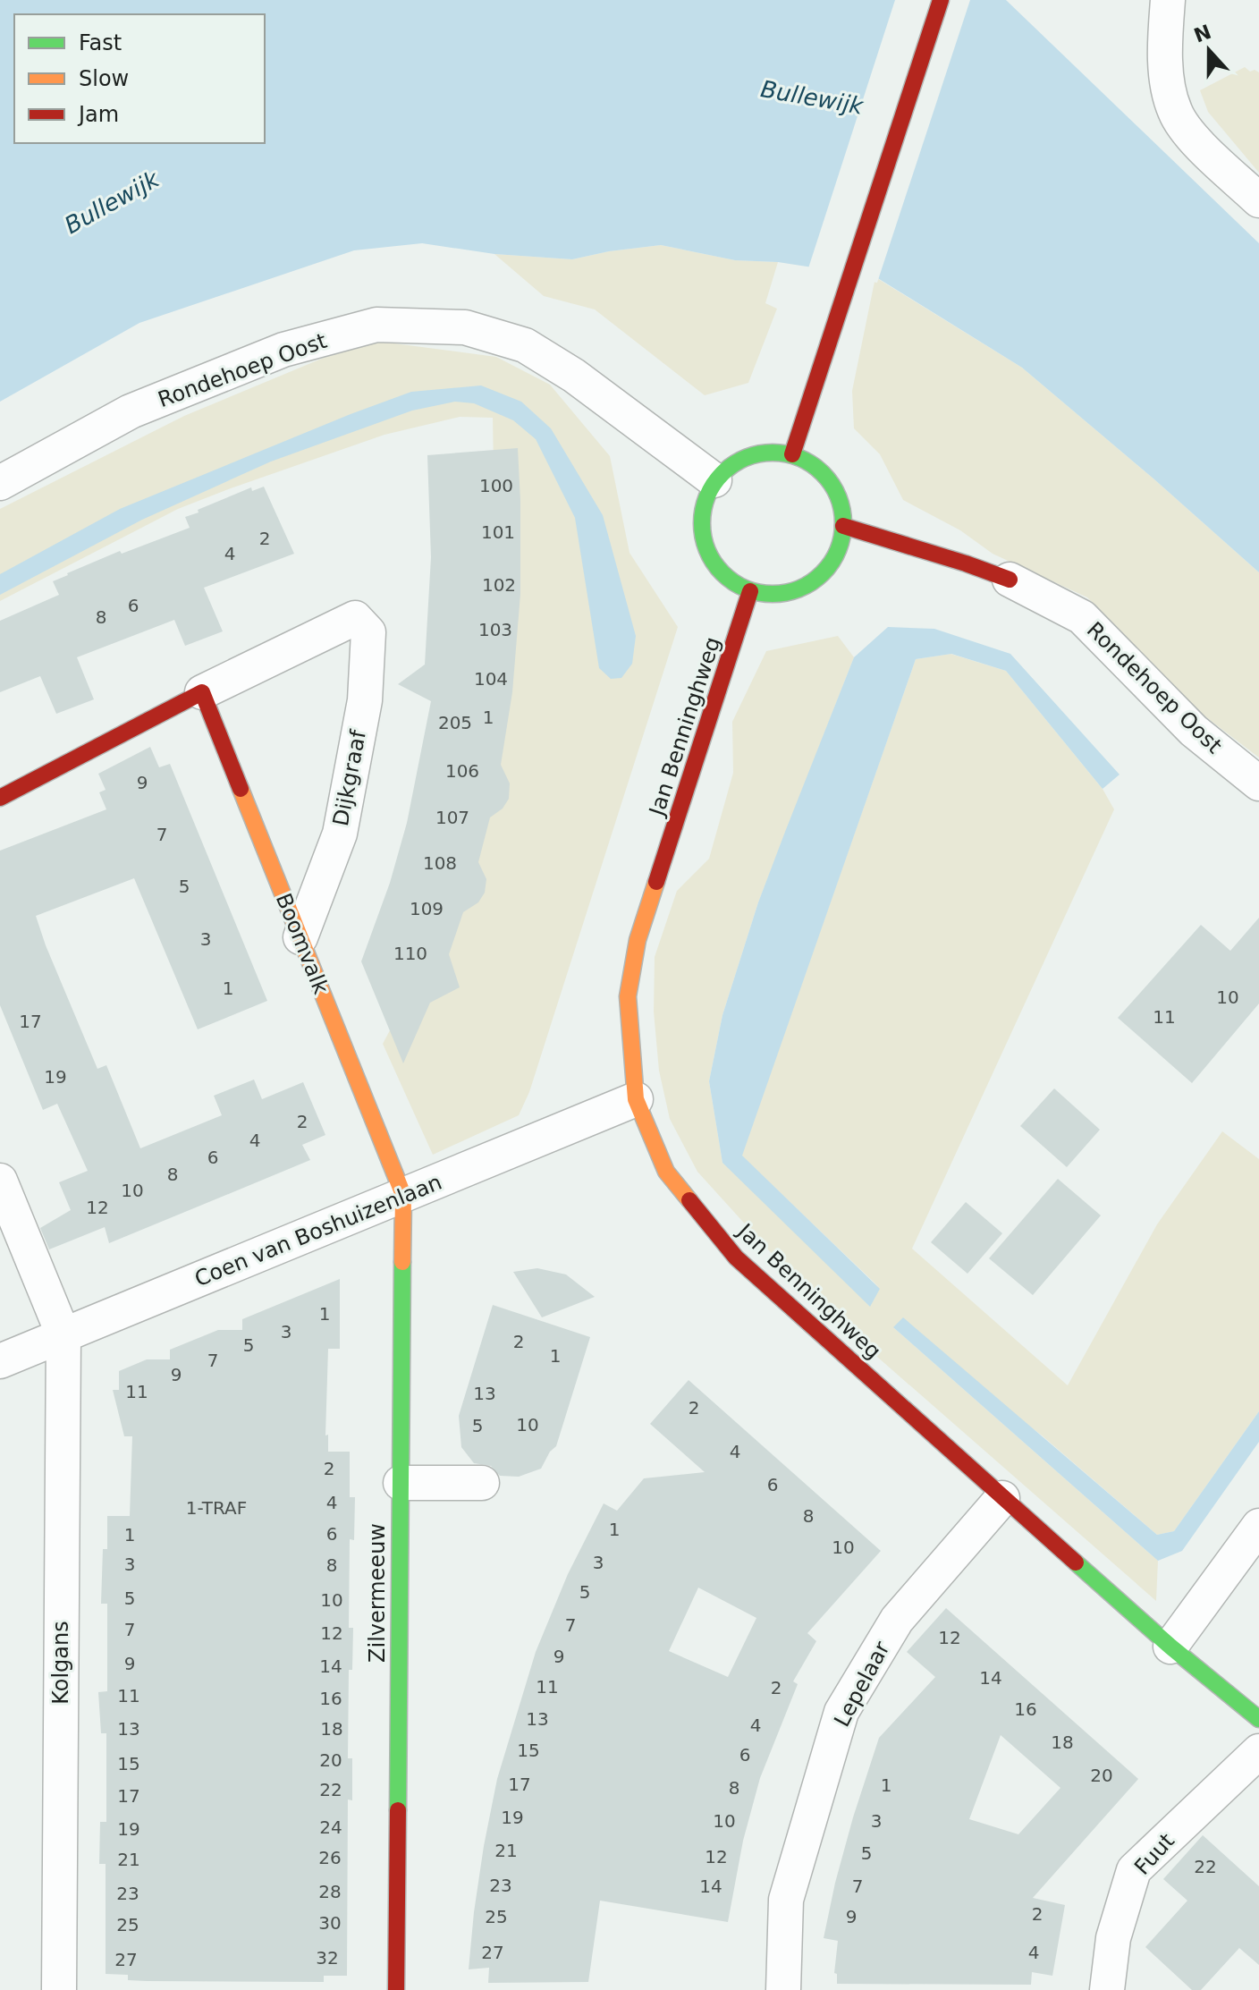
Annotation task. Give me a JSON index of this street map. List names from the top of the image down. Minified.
{"streets":{"street":["Rondehoep Oost","Jan Benninghweg","Dijkgraaf","Boomvalk","Coen van Boshuizenlaan","Zilvermeeuw","Kolgans","Lepelaar","Fuut"]},"crossings":[["Rondehoep Oost","Jan Benninghweg"],["Jan Benninghweg","Coen van Boshuizenlaan"],["Jan Benninghweg","Lepelaar"],["Dijkgraaf","Boomvalk"],["Boomvalk","Coen van Boshuizenlaan"],["Boomvalk","Zilvermeeuw"],["Coen van Boshuizenlaan","Zilvermeeuw"],["Coen van Boshuizenlaan","Kolgans"]],"water":["Bullewijk"],"house_numbers":["100","101","2","4","102","6","8","103","104","1","205","106","9","107","7","108","5","109","3","110","1","10","11","17","19","2","4","6","8","10","12","1","3","2","5","1","7","9","11","13","2","10","5","4","2","6","4","1-TRAF","8","1","6","1","10","3","3","8","5","5","10","7","7","12","12","9","9","14","14","11","2","11","16","16","13","4","13","18","18","15","6","20","15","20","17","1","8","22","17","19","10","3","24","19","21","5","12","26","21","22","23","14","7","28","23","2","25","9","30","25","27","4","32","27"],"legend":["Fast","Slow","Jam"],"north":"top"}
